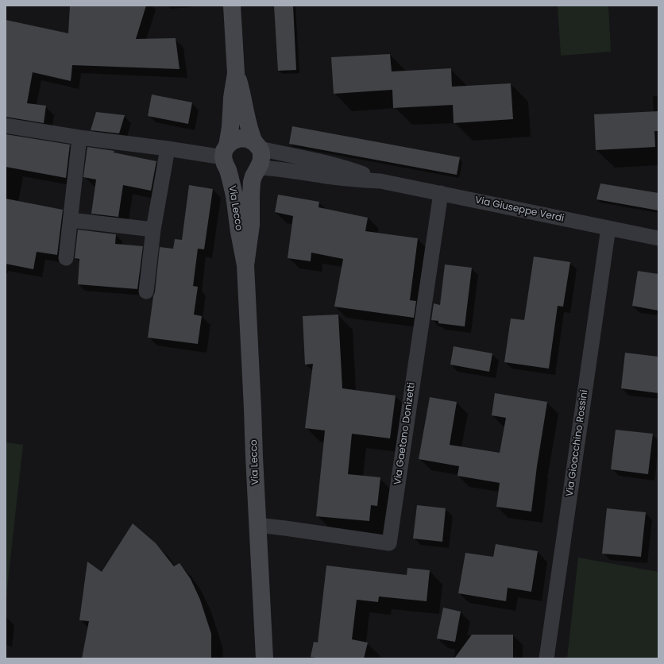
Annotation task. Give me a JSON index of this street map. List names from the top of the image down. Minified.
{"streets":{"street":["Via Lecco","Via Giuseppe Verdi","Via Gaetano Donizetti","Via Gioacchino Rossini"]},"crossings":[["Via Lecco","Via Giuseppe Verdi"],["Via Lecco","Via Gaetano Donizetti"],["Via Giuseppe Verdi","Via Gaetano Donizetti"],["Via Giuseppe Verdi","Via Gioacchino Rossini"]]}
